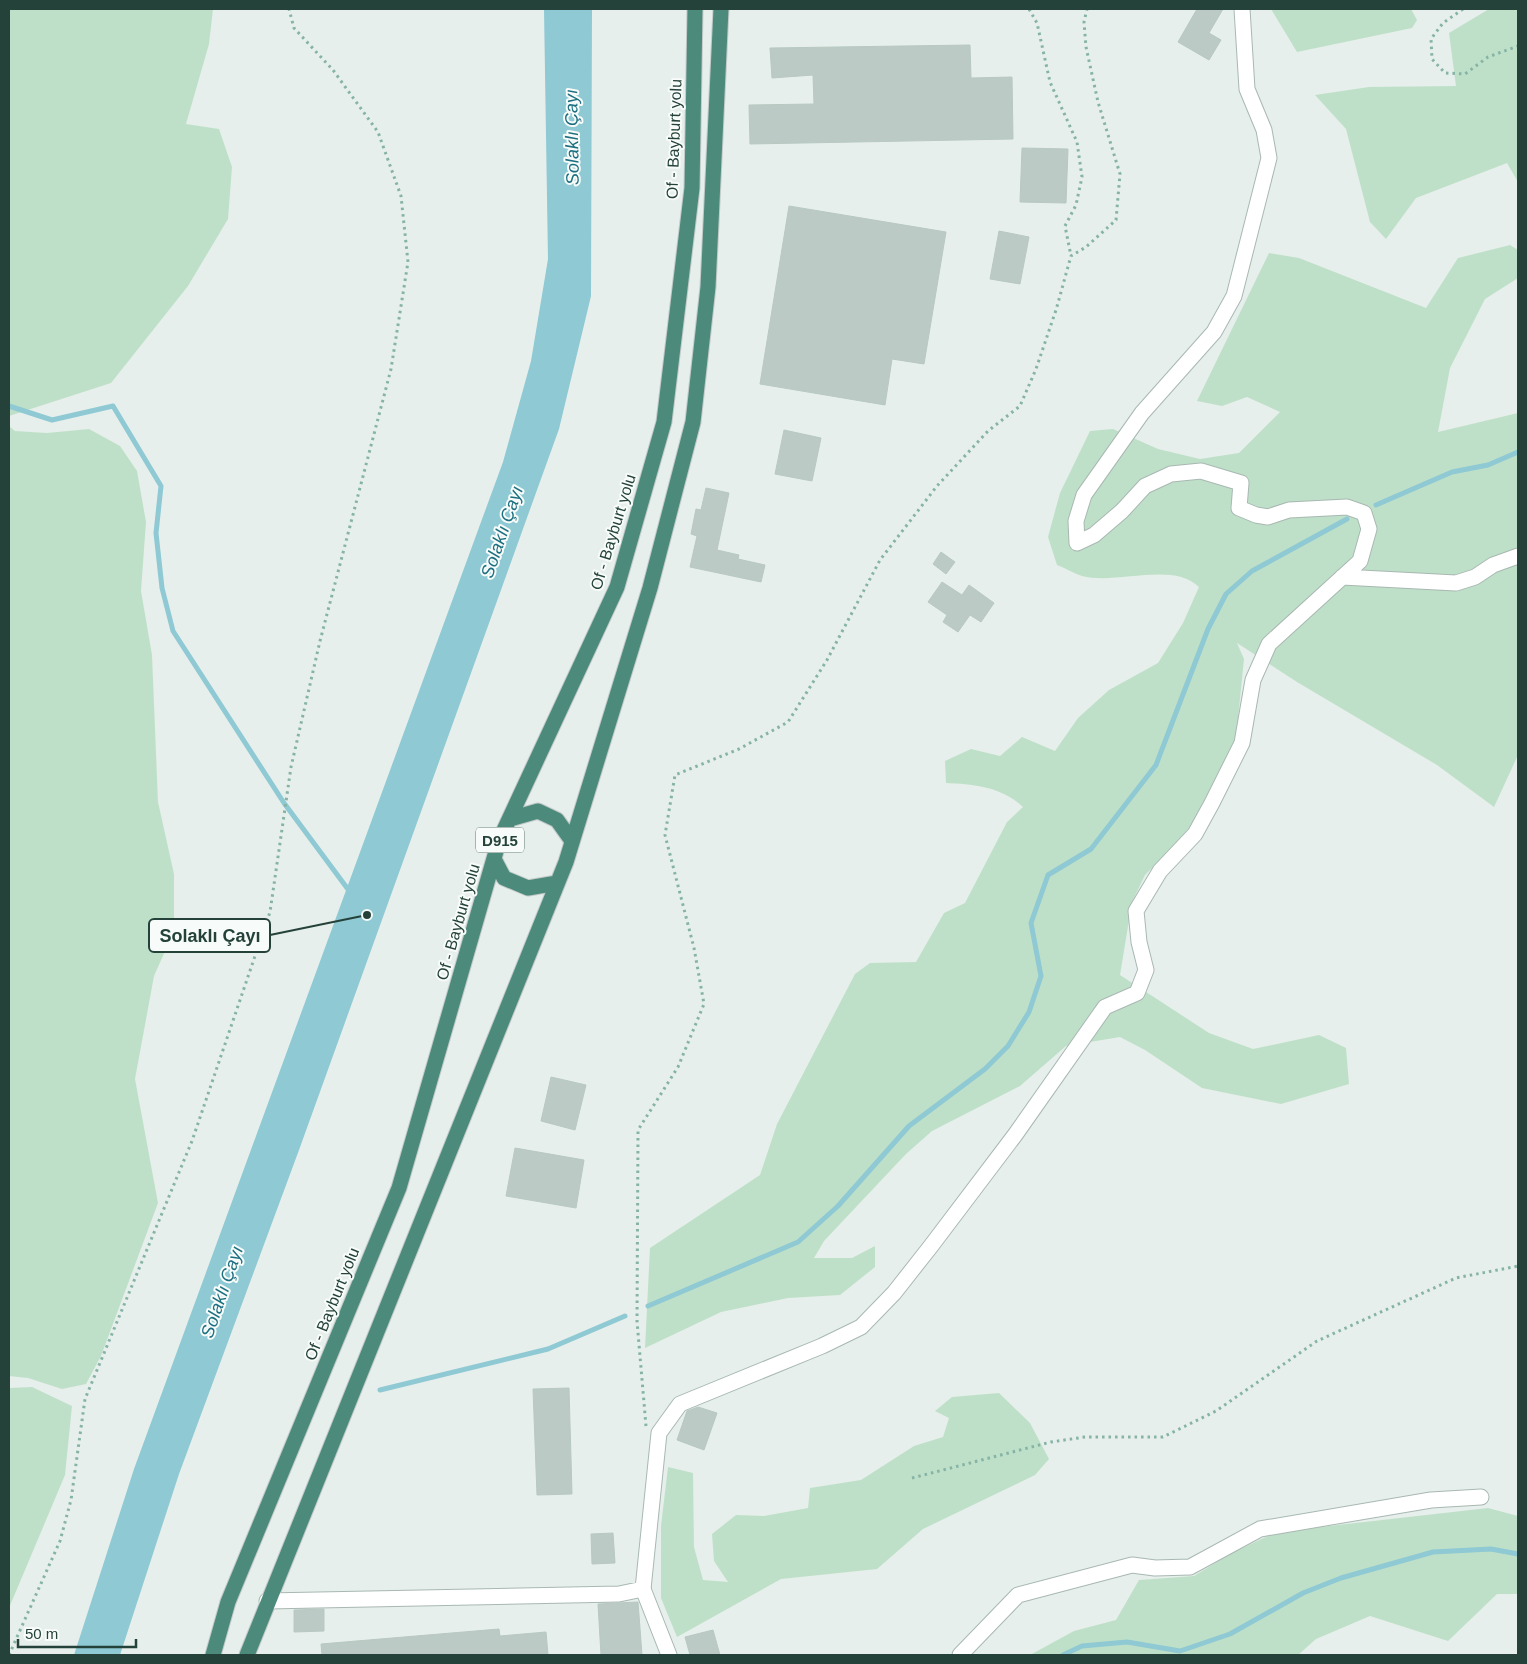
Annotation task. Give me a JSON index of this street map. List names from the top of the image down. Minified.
{"streets":{"highway":["Of - Bayburt yolu","D915"]},"water":["Solaklı Çayı"],"places":["Solaklı Çayı"],"scale_bar":"50 m"}
